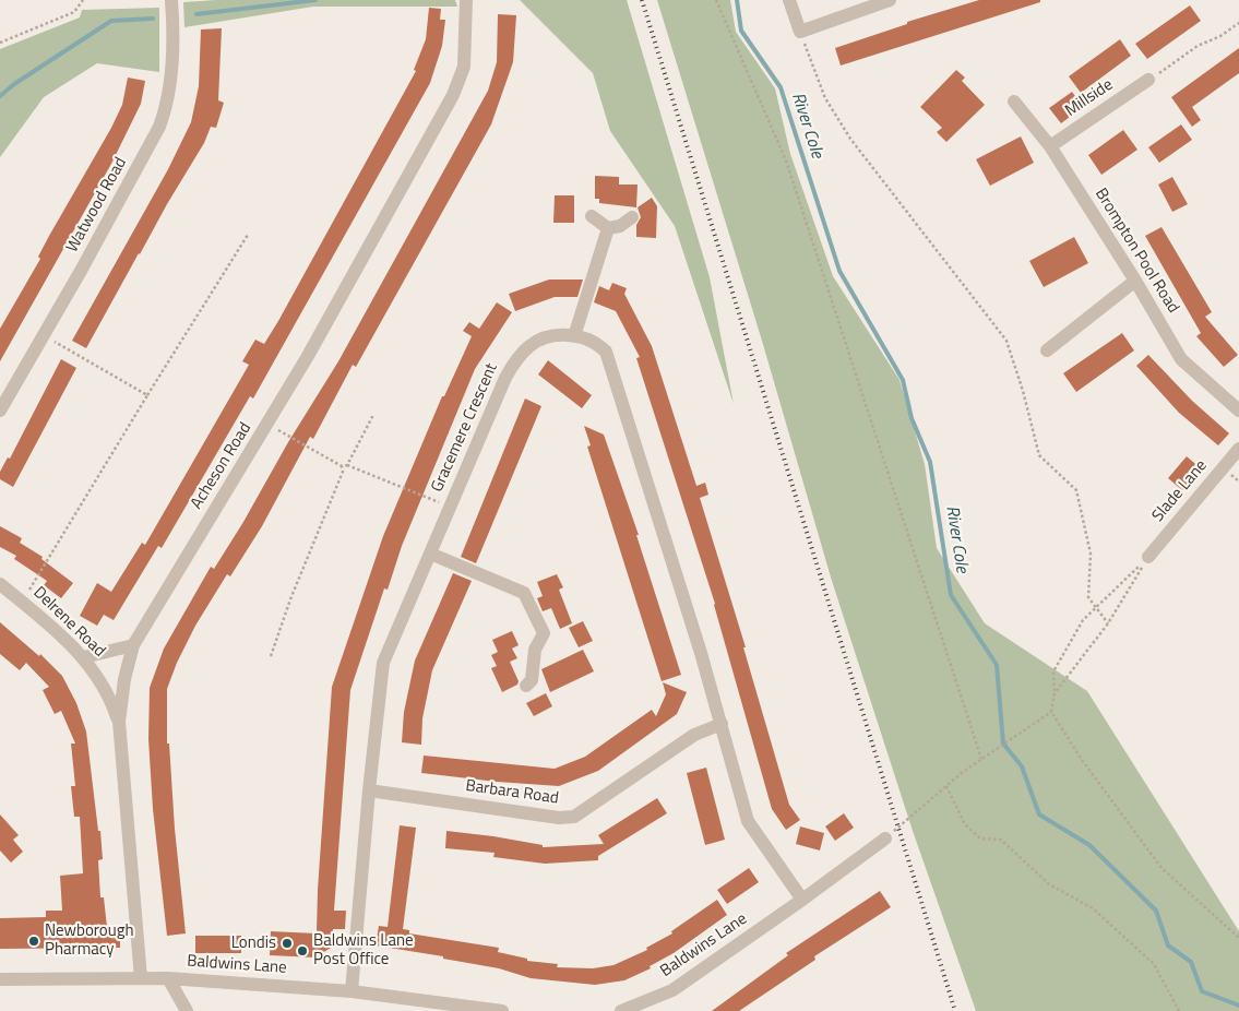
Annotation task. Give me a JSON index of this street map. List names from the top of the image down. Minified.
{"streets":{"street":["Millside","Watwood Road","Brompton Pool Road","Gracemere Crescent","Acheson Road","Slade Lane","Delrene Road","Barbara Road","Baldwins Lane"]},"crossings":[["Millside","Brompton Pool Road"],["Gracemere Crescent","Barbara Road"],["Gracemere Crescent","Baldwins Lane"],["Acheson Road","Delrene Road"],["Acheson Road","Baldwins Lane"]],"water":["River Cole"],"places":["Newborough Pharmacy","Londis","Baldwins Lane Post Office"]}
